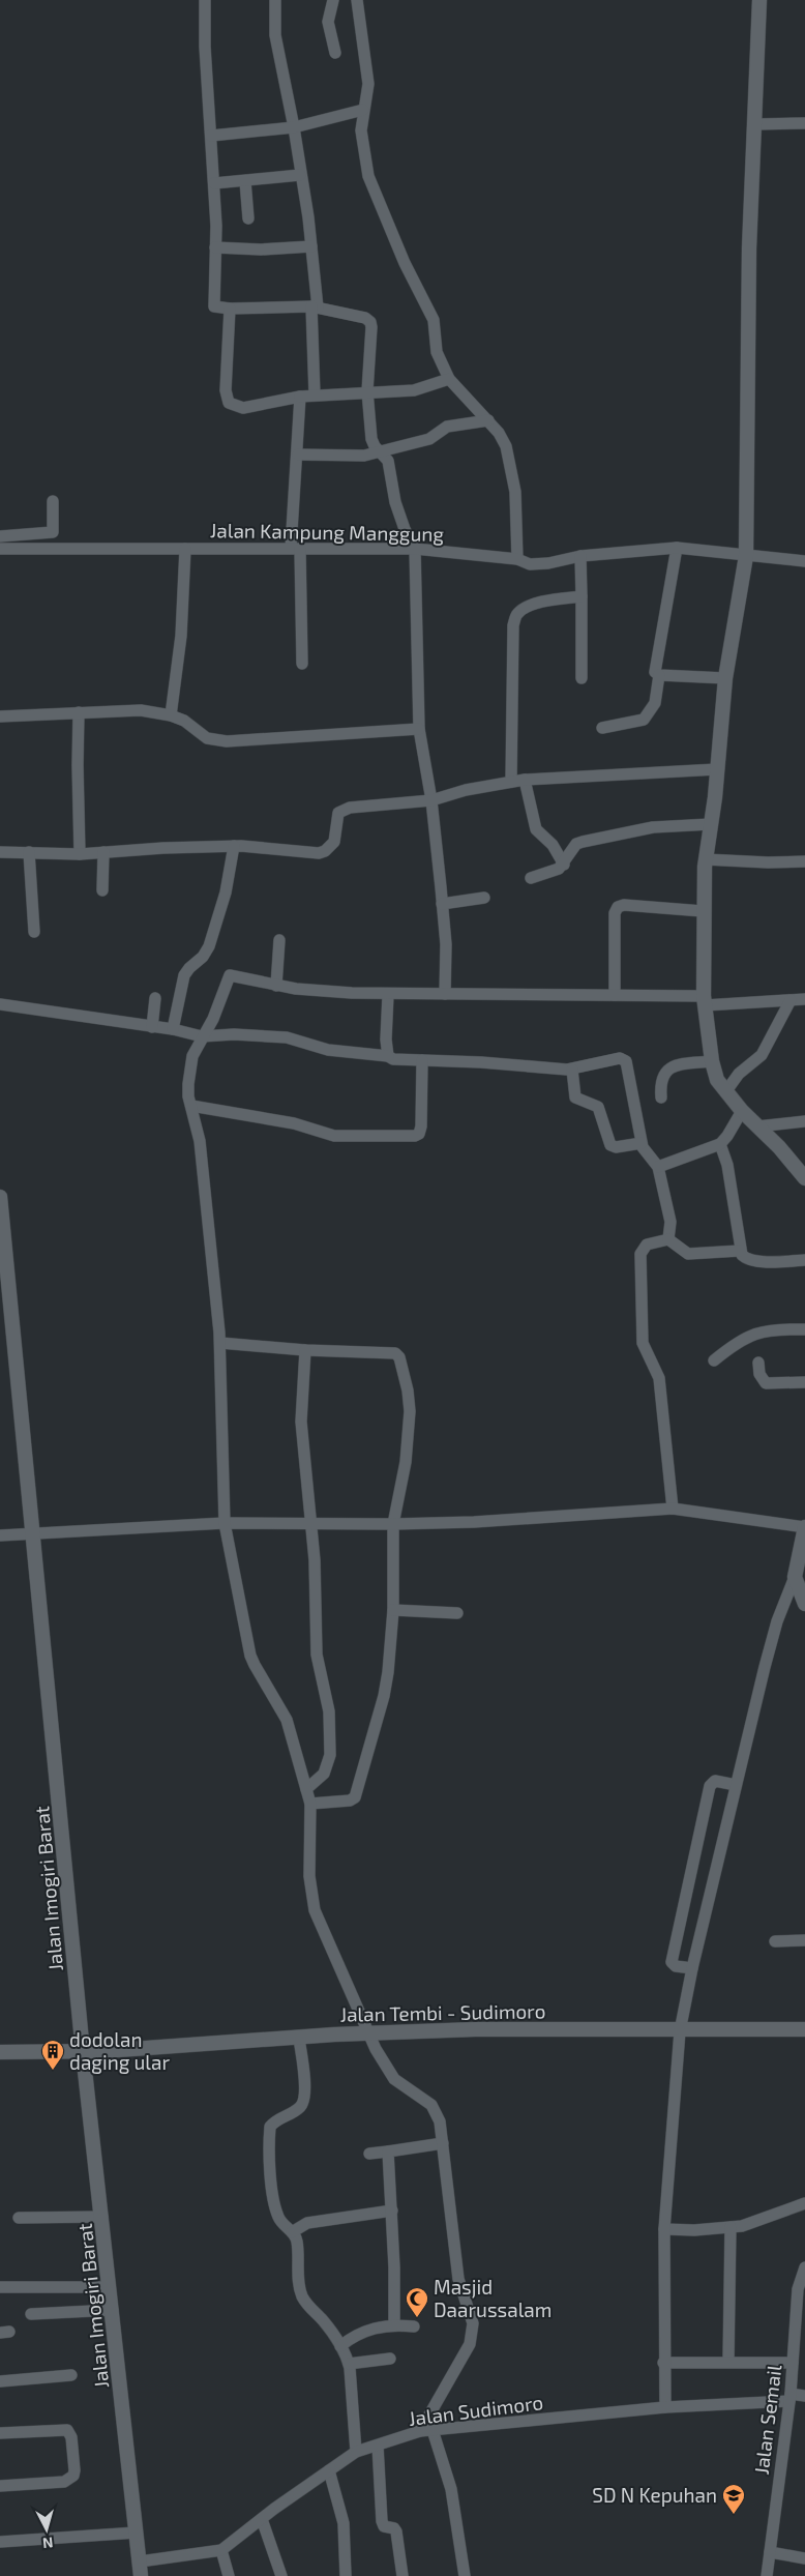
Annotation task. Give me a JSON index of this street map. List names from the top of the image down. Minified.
{"streets":{"main road":["Jalan Imogiri Barat","Jalan Tembi - Sudimoro"],"street":["Jalan Kampung Manggung","Jalan Sudimoro","Jalan Semail"]},"crossings":[["Jalan Imogiri Barat","Jalan Tembi - Sudimoro"],["Jalan Sudimoro","Jalan Semail"]],"places":{"building":["dodolan daging ular"],"mosque":["Masjid Daarussalam"],"school or university":["SD N Kepuhan"]},"north":"bottom"}
